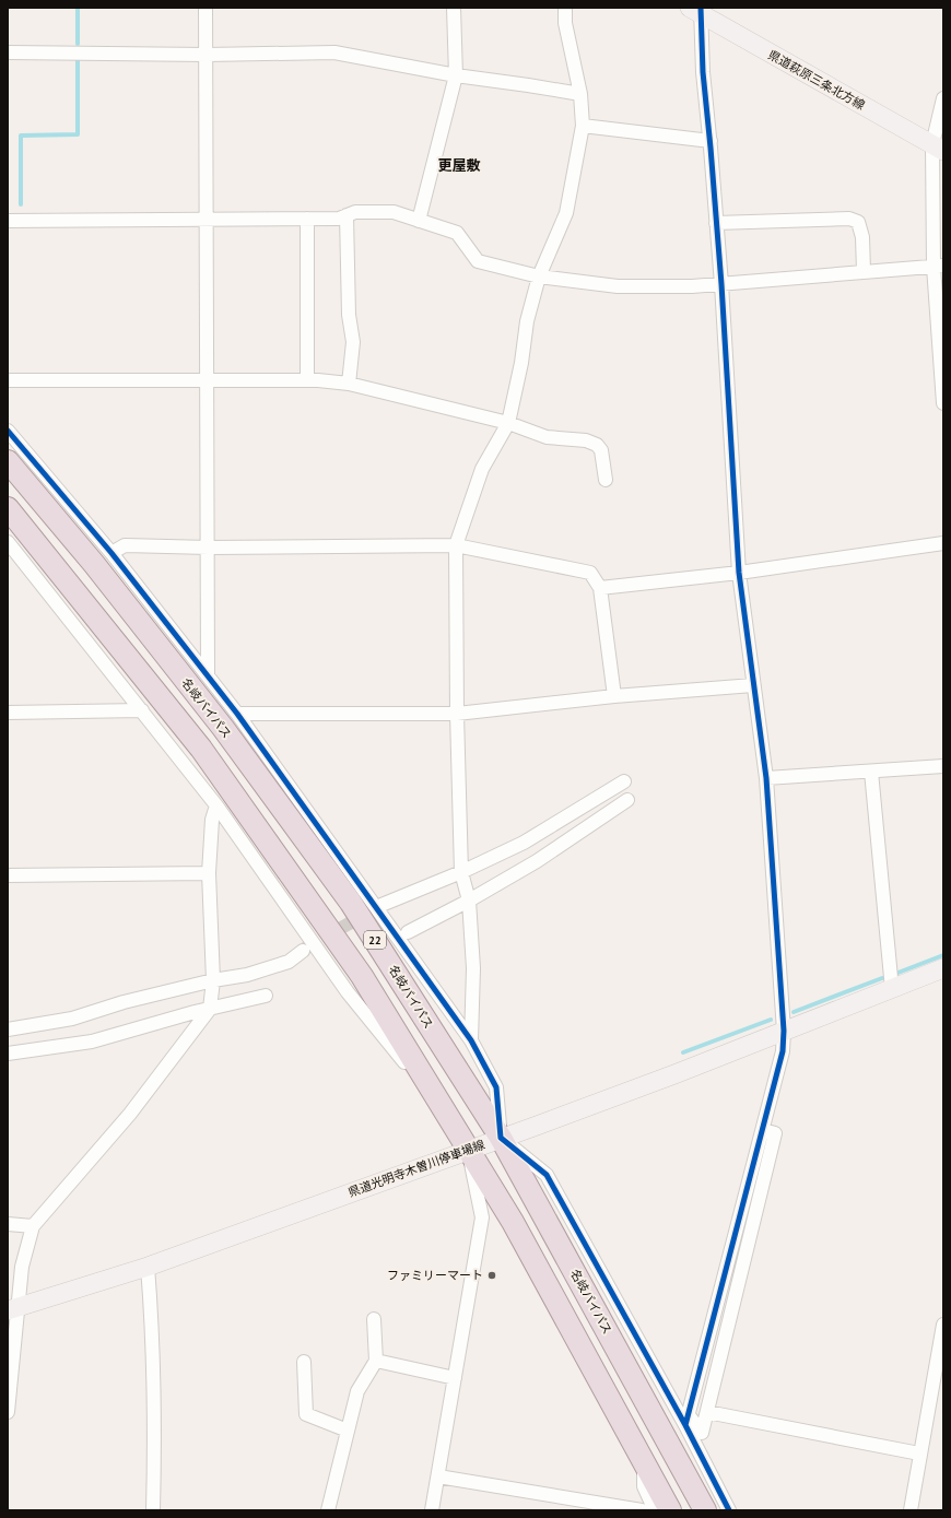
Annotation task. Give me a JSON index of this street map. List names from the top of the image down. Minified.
{"streets":{"highway":["名岐バイパス","22"],"main road":["県道萩原三条北方線","県道光明寺木曽川停車場線"]},"crossings":[["名岐バイパス","県道光明寺木曽川停車場線"],["22","県道光明寺木曽川停車場線"]],"districts":["更屋敷"],"places":["ファミリーマート"]}
